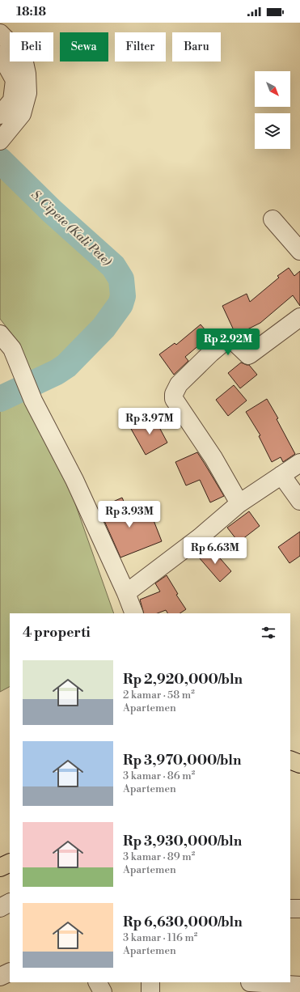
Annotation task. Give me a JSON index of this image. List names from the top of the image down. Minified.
{"water":["S. Cipete (Kali Pete)"],"north":"bottom right","page":{"status":"18:18","chip":["Beli","Sewa","Filter","Baru"],"price":["Rp 2.92M","Rp 3.97M","Rp 3.93M","Rp 6.63M"],"heading":"4 properti","list":[{"name":"Rp 2,920,000/bln","note":"2 kamar · 58 m² · Apartemen"},{"name":"Rp 3,970,000/bln","note":"3 kamar · 86 m² · Apartemen"},{"name":"Rp 3,930,000/bln","note":"3 kamar · 89 m² · Apartemen"},{"name":"Rp 6,630,000/bln","note":"3 kamar · 116 m² · Apartemen"}]}}
